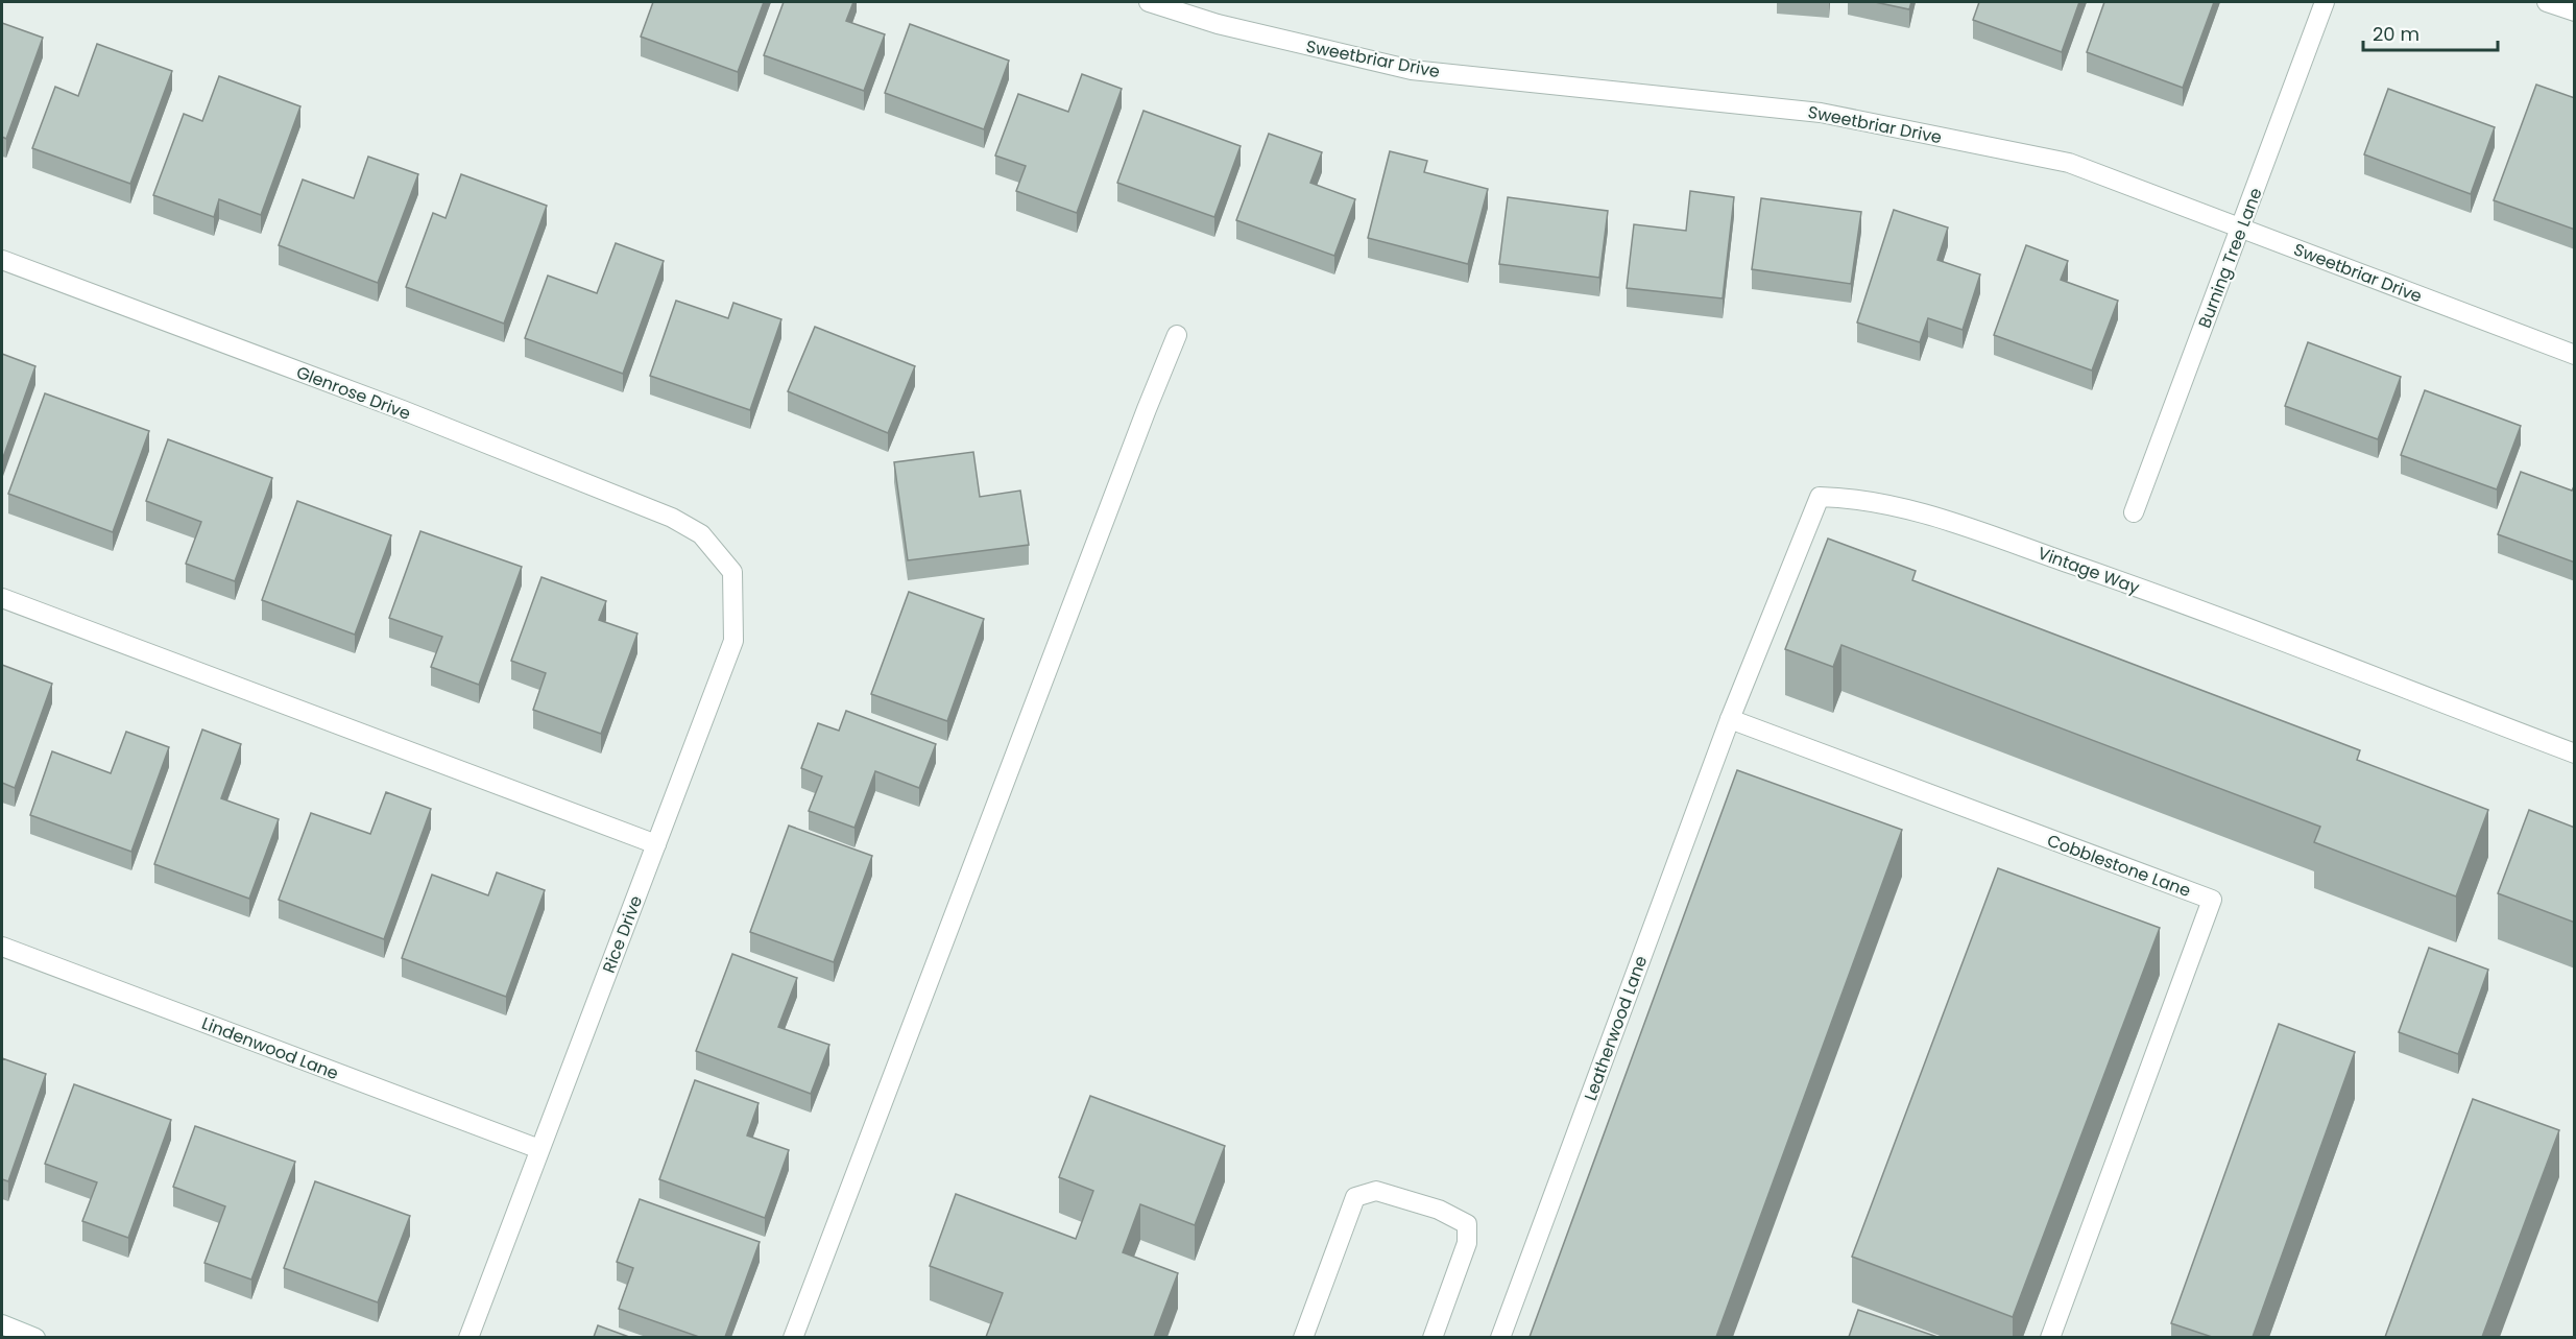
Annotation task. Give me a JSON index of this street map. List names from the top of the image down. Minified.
{"streets":{"street":["Sweetbriar Drive","Burning Tree Lane","Glenrose Drive","Vintage Way","Cobblestone Lane","Rice Drive","Leatherwood Lane","Lindenwood Lane"]},"crossings":[["Sweetbriar Drive","Burning Tree Lane"],["Glenrose Drive","Rice Drive"],["Vintage Way","Cobblestone Lane"],["Vintage Way","Leatherwood Lane"],["Cobblestone Lane","Leatherwood Lane"],["Rice Drive","Lindenwood Lane"]],"scale_bar":"20 m"}
